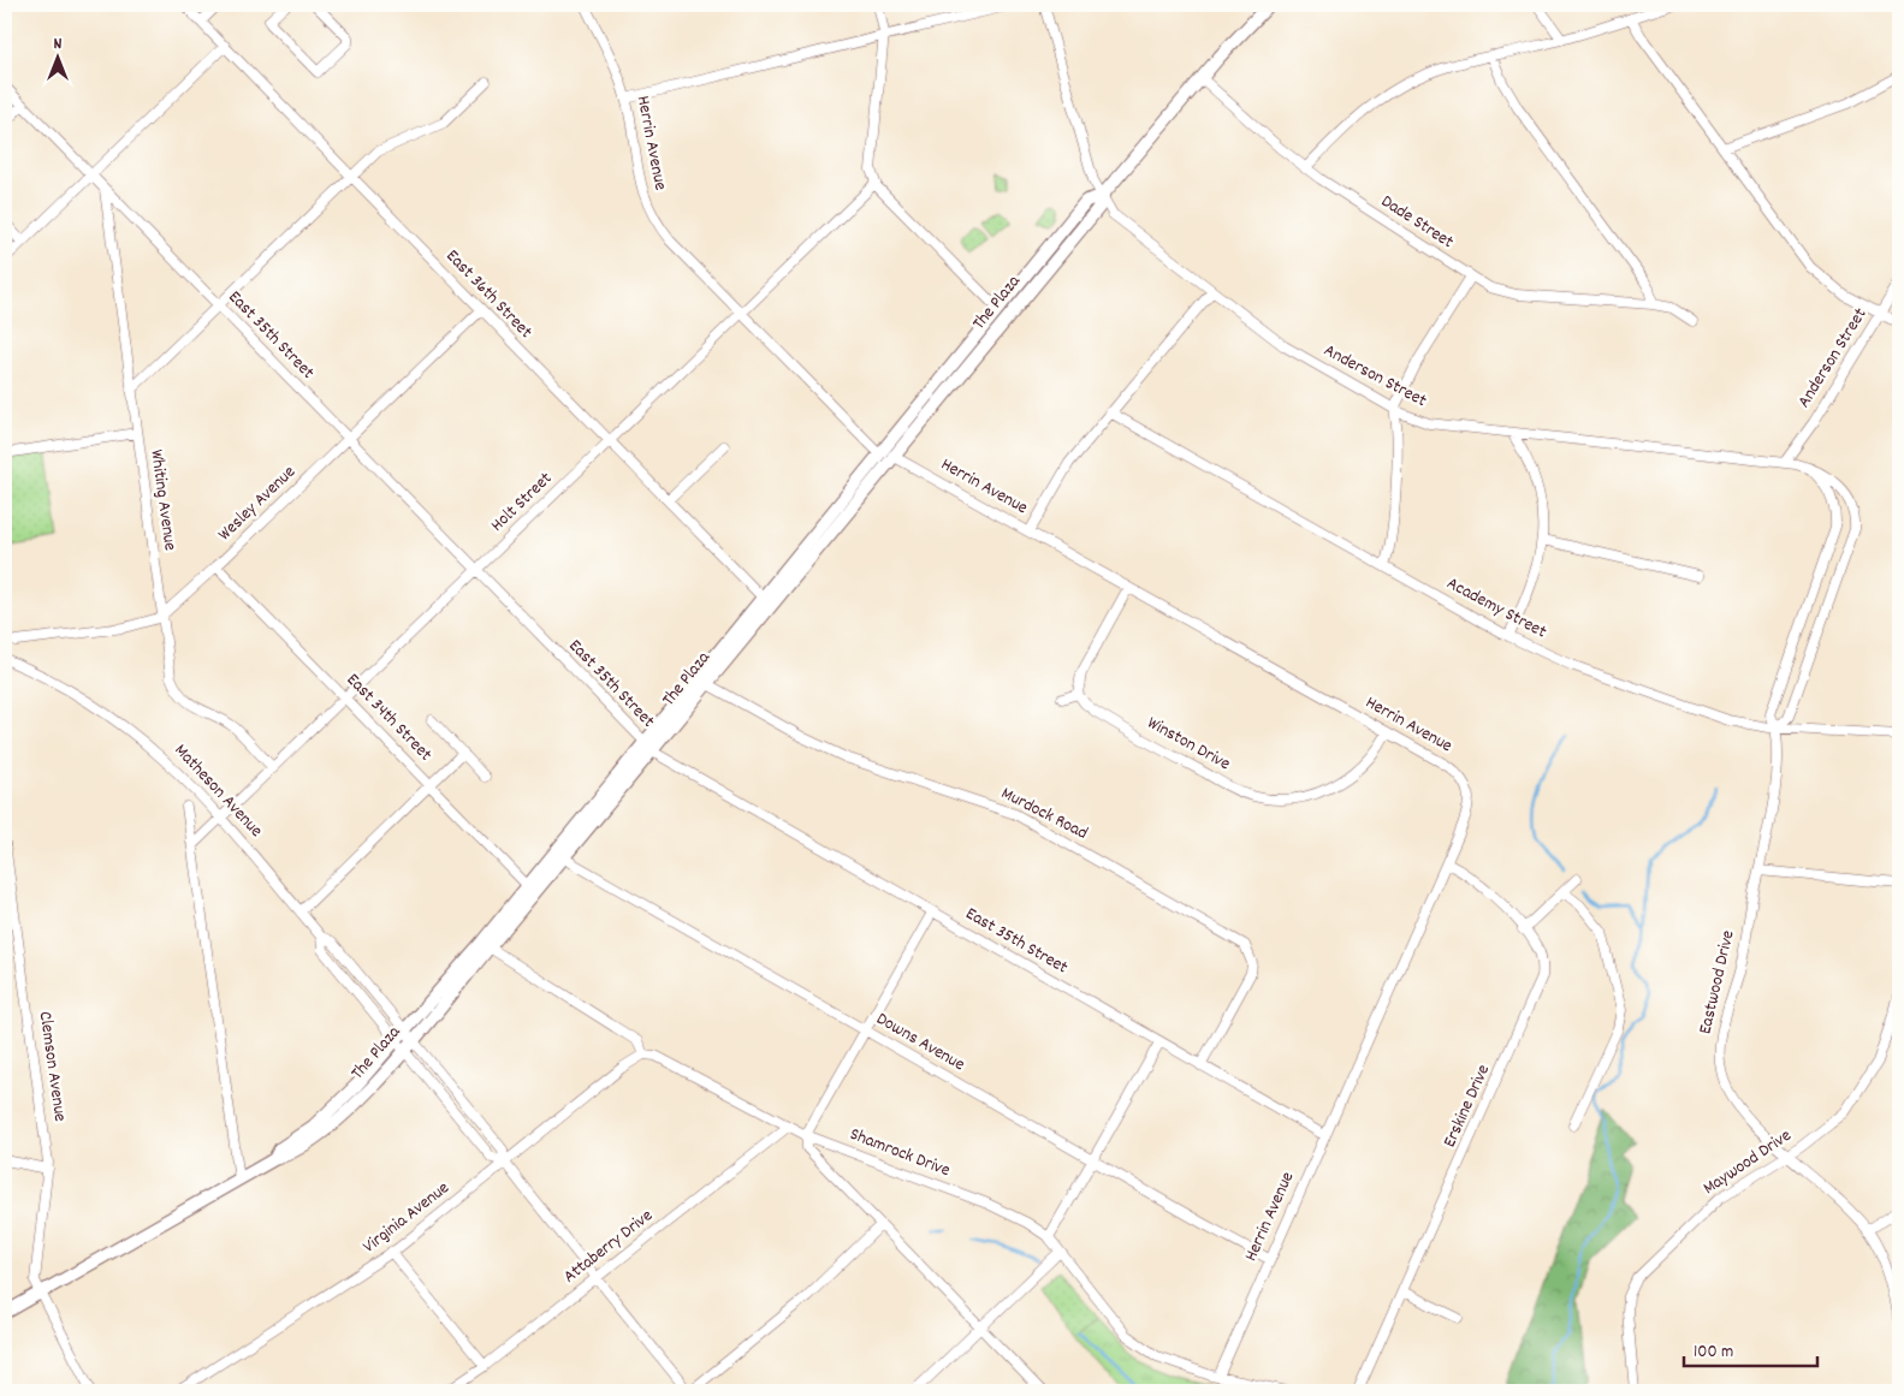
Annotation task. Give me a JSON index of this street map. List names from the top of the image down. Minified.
{"streets":{"main road":["The Plaza"],"street":["Herrin Avenue","Dade Street","East 36th Street","East 35th Street","Anderson Street","Whiting Avenue","Holt Street","Wesley Avenue","Academy Street","East 34th Street","Winston Drive","Matheson Avenue","Murdock Road","Eastwood Drive","Downs Avenue","Clemson Avenue","Erskine Drive","Shamrock Drive","Maywood Drive","Virginia Avenue","Attaberry Drive"]},"crossings":[["Herrin Avenue","The Plaza"],["Herrin Avenue","East 35th Street"],["Herrin Avenue","Holt Street"],["Herrin Avenue","Winston Drive"],["Herrin Avenue","Downs Avenue"],["Herrin Avenue","Erskine Drive"],["Herrin Avenue","Shamrock Drive"],["Dade Street","The Plaza"],["East 36th Street","The Plaza"],["East 36th Street","Holt Street"],["East 36th Street","Wesley Avenue"],["The Plaza","East 35th Street"],["The Plaza","Anderson Street"],["The Plaza","East 34th Street"],["The Plaza","Matheson Avenue"],["The Plaza","Murdock Road"],["The Plaza","Downs Avenue"],["The Plaza","Clemson Avenue"],["The Plaza","Shamrock Drive"],["East 35th Street","Whiting Avenue"],["East 35th Street","Holt Street"],["East 35th Street","Wesley Avenue"],["East 35th Street","Murdock Road"],["Anderson Street","Eastwood Drive"],["Whiting Avenue","Holt Street"],["Whiting Avenue","Wesley Avenue"],["Holt Street","East 34th Street"],["Holt Street","Matheson Avenue"],["Wesley Avenue","East 34th Street"],["Academy Street","Eastwood Drive"],["Matheson Avenue","Virginia Avenue"],["Matheson Avenue","Attaberry Drive"],["Eastwood Drive","Maywood Drive"],["Shamrock Drive","Virginia Avenue"],["Shamrock Drive","Attaberry Drive"]],"scale_bar":"100 m","north":"top"}
